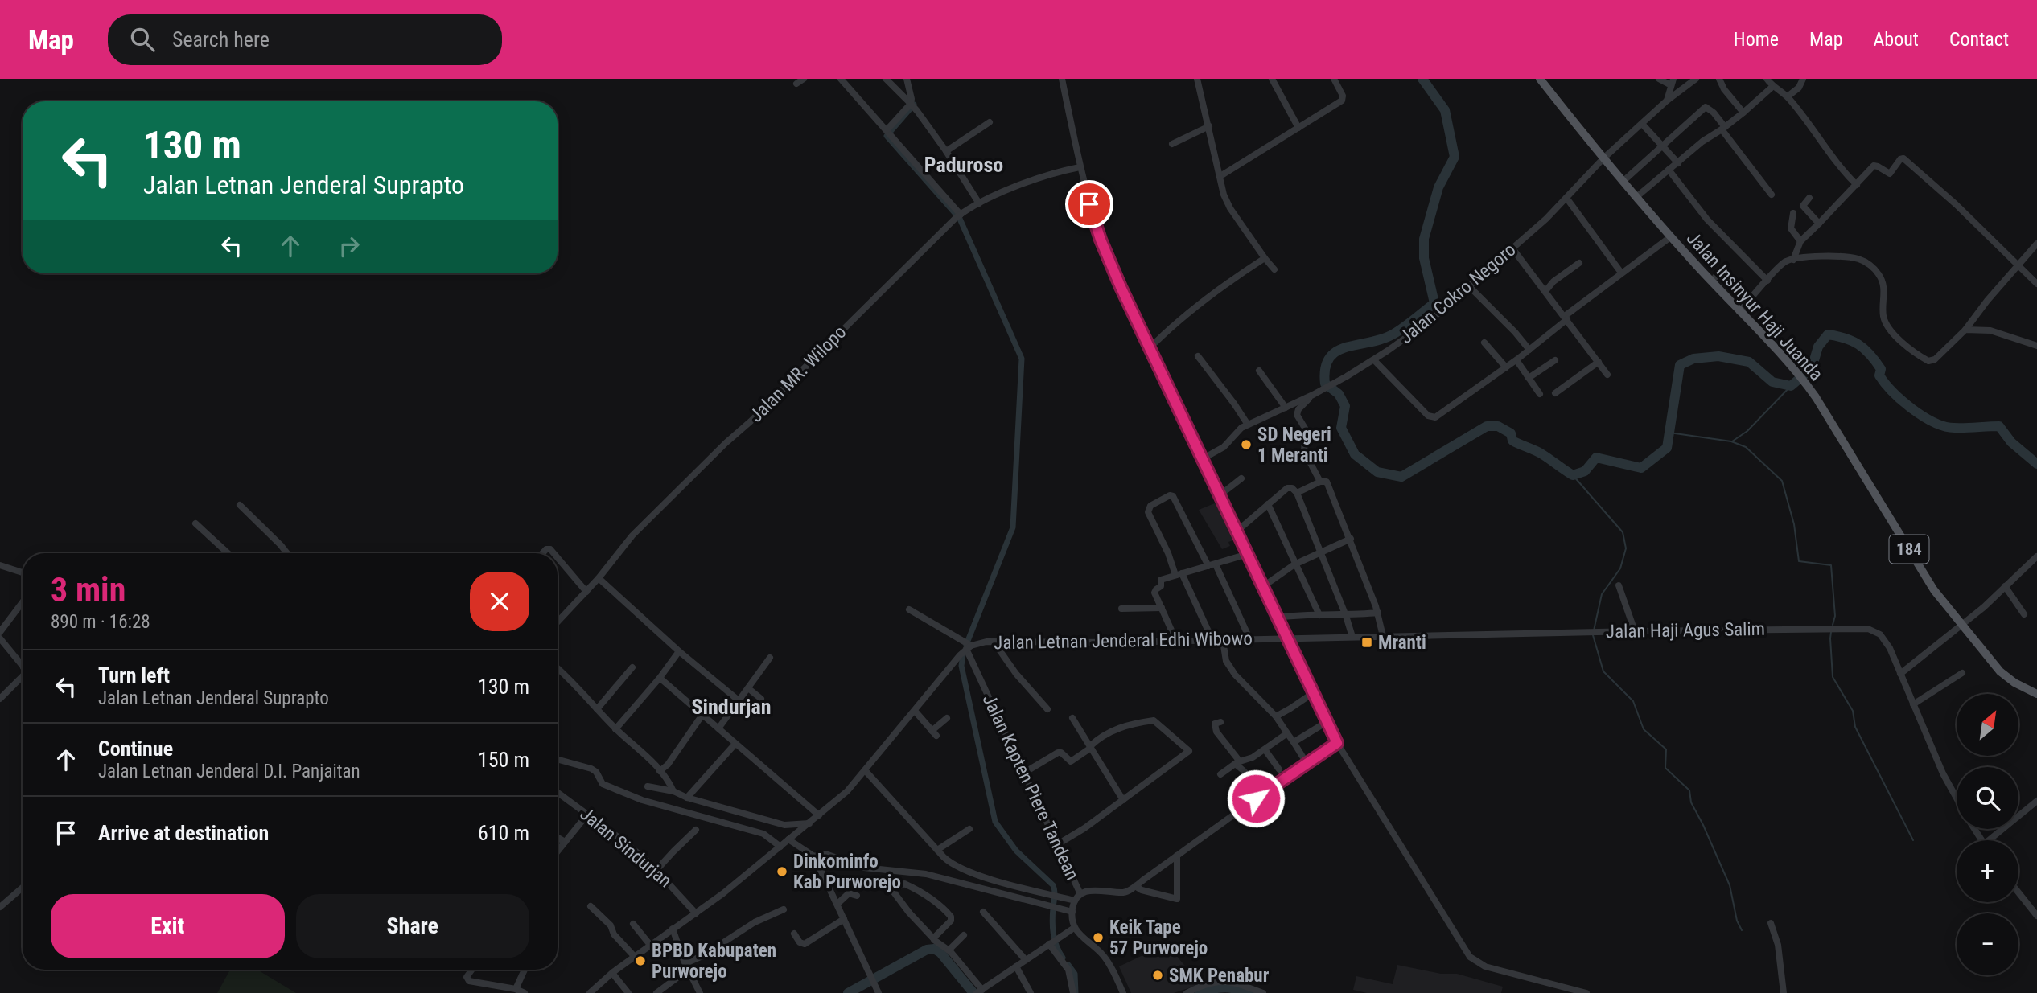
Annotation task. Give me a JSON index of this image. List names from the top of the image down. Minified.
{"streets":{"main road":["Jalan Insinyur Haji Juanda","184"],"street":["Jalan Cokro Negoro","Jalan MR. Wilopo","Jalan Haji Agus Salim","Jalan Letnan Jenderal Edhi Wibowo","Jalan Kapten Piere Tandean","Jalan Sindurjan"]},"crossings":[["Jalan Cokro Negoro","Jalan Insinyur Haji Juanda"],["Jalan Haji Agus Salim","Jalan Letnan Jenderal Edhi Wibowo"],["Jalan Letnan Jenderal Edhi Wibowo","Jalan Kapten Piere Tandean"]],"districts":["Paduroso","Sindurjan"],"places":{"other":["SD Negeri 1 Meranti","Dinkominfo Kab Purworejo","Keik Tape 57 Purworejo","BPBD Kabupaten Purworejo","SMK Penabur"],"transit":["Mranti"]},"north":"top right","page":{"header":"Map","search":"Search here","nav":["Home","Map","About","Contact"],"turn":["130 m","Jalan Letnan Jenderal Suprapto"],"heading":["3 min","890 m · 16:28"],"list":[{"name":"Turn left","note":"Jalan Letnan Jenderal Suprapto","value":"130 m"},{"name":"Continue","note":"Jalan Letnan Jenderal D.I. Panjaitan","value":"150 m"},{"name":"Arrive at destination","value":"610 m"}],"map_buttons":["+","−"],"buttons":["Exit","Share"]}}
